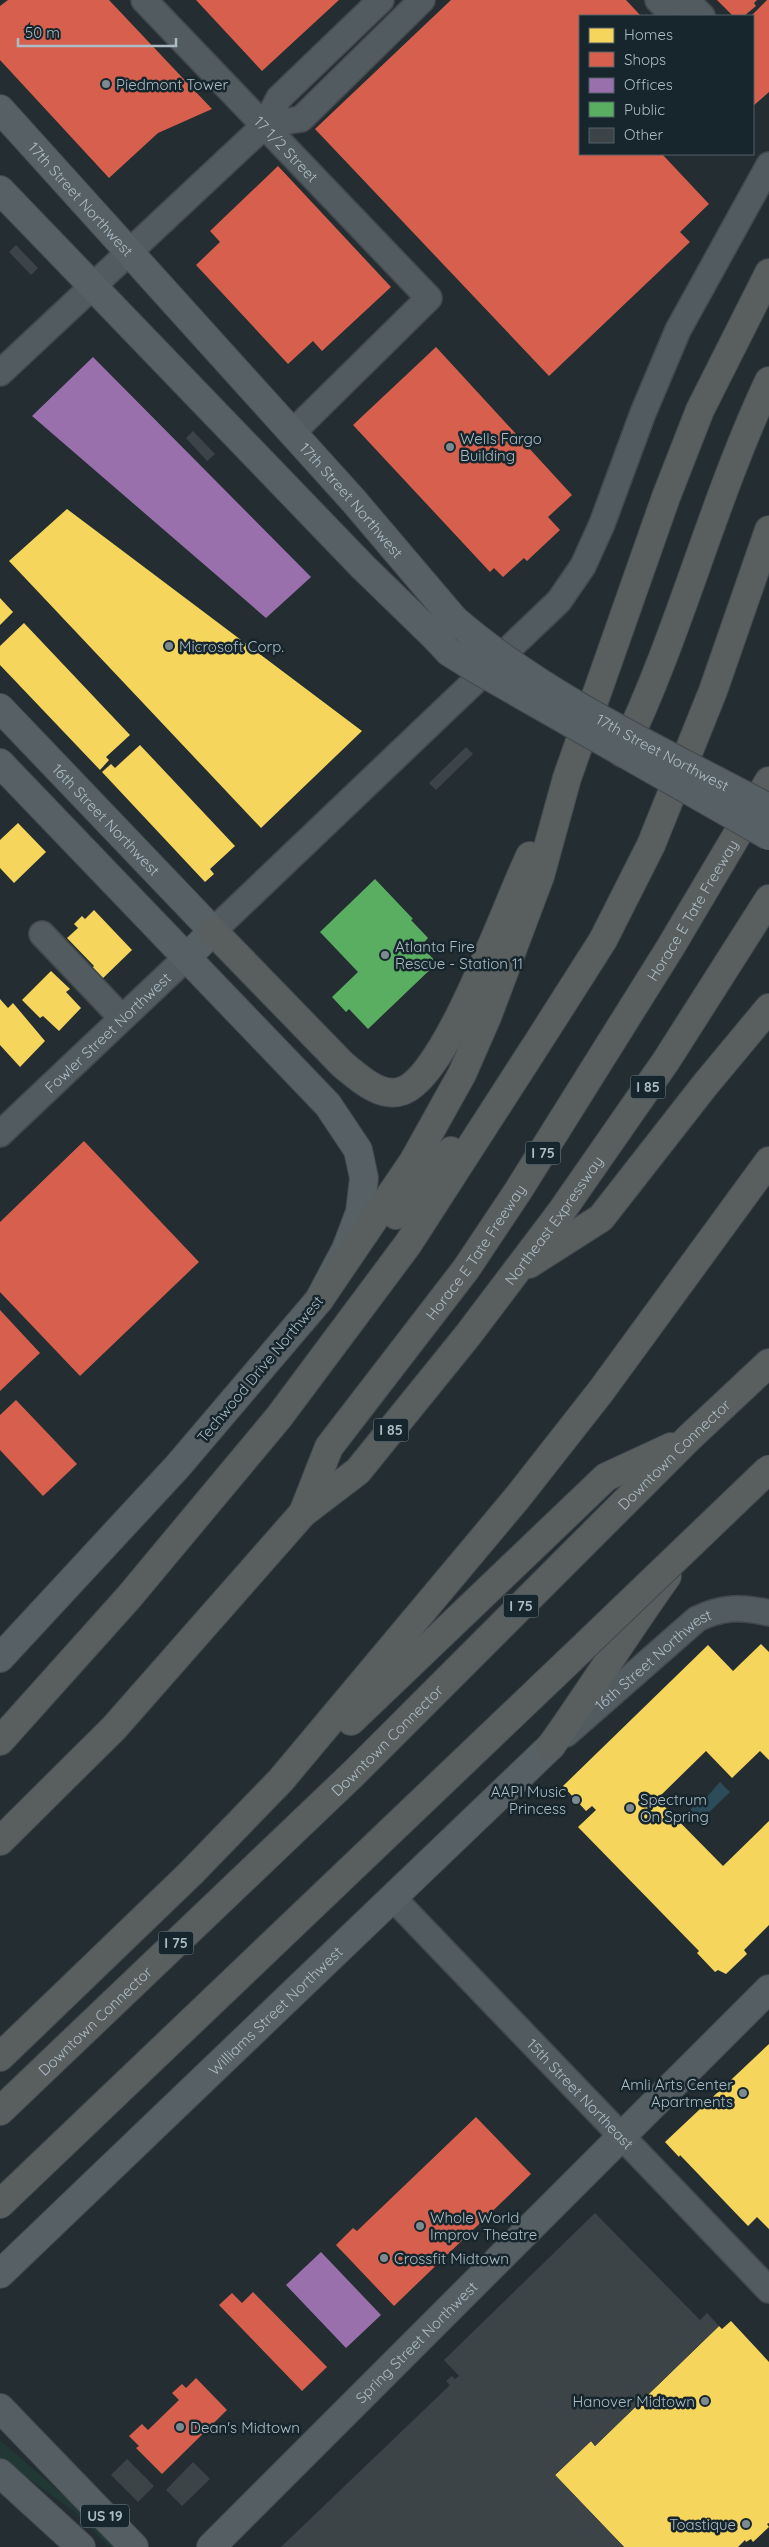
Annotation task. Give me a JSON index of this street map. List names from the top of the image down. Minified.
{"streets":{"highway":["Horace E Tate Freeway","I 85","I 75","Northeast Expressway","Downtown Connector"],"main road":["Spring Street Northwest","US 19"],"street":["17 1/2 Street","17th Street Northwest","16th Street Northwest","Fowler Street Northwest","Techwood Drive Northwest","Williams Street Northwest","15th Street Northeast"]},"crossings":[["17 1/2 Street","17th Street Northwest"],["16th Street Northwest","Fowler Street Northwest"],["16th Street Northwest","Williams Street Northwest"],["Horace E Tate Freeway","I 75"],["Horace E Tate Freeway","Northeast Expressway"],["Fowler Street Northwest","Techwood Drive Northwest"],["I 75","Northeast Expressway"],["Williams Street Northwest","15th Street Northeast"],["15th Street Northeast","Spring Street Northwest"]],"places":["Piedmont Tower","Wells Fargo Building","Microsoft Corp.","Atlanta Fire Rescue - Station 11","AAPI Music Princess","Spectrum On Spring","Amli Arts Center Apartments","Whole World Improv Theatre","Crossfit Midtown","Hanover Midtown","Dean's Midtown","Toastique"],"legend":["Homes","Shops","Offices","Public","Other"],"scale_bar":"50 m"}
